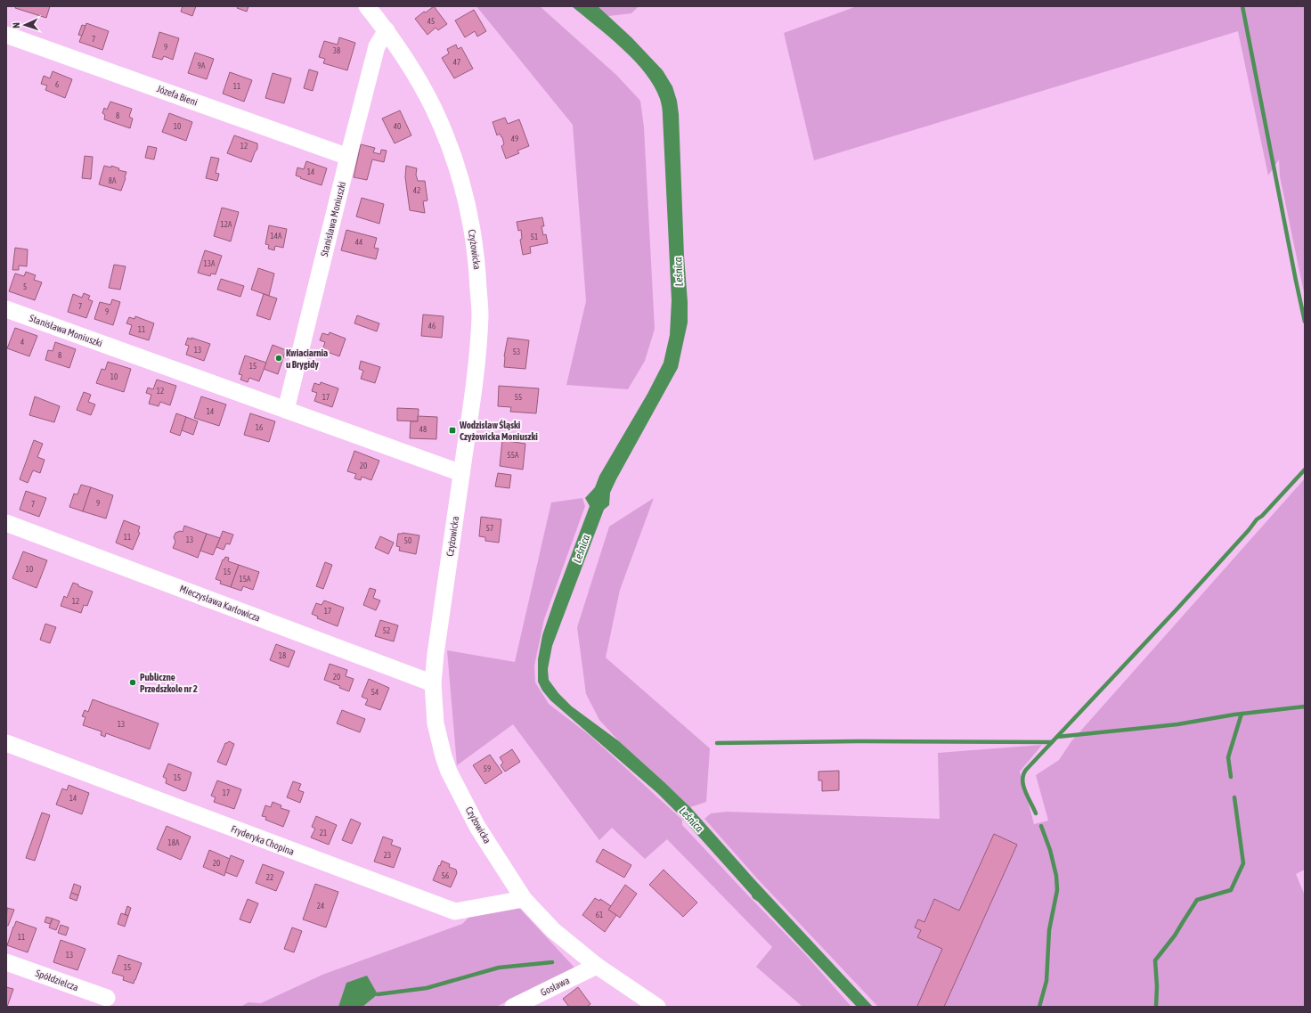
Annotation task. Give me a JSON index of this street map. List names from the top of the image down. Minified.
{"streets":{"street":["Józefa Bieni","Stanisława Moniuszki","Czyżowicka","Mieczysława Karłowicza","Fryderyka Chopina","Spółdzielcza","Gosława"]},"crossings":[["Józefa Bieni","Stanisława Moniuszki"],["Stanisława Moniuszki","Czyżowicka"],["Czyżowicka","Mieczysława Karłowicza"],["Czyżowicka","Fryderyka Chopina"],["Czyżowicka","Gosława"]],"water":["Leśnica"],"places":{"other":["Kwiaciarnia u Brygidy","Publiczne Przedszkole nr 2"],"transit":["Wodzisław Śląski Czyżowicka Moniuszki"]},"house_numbers":["45","7","9","38","47","9A","6","11","8","10","40","49","12","14","8A","42","12A","14A","51","44","13A","5","7","9","46","11","4","13","53","8","15","10","12","17","55","14","16","48","55A","20","9","7","57","11","13","50","10","15","15A","12","17","52","18","20","54","13","59","15","17","14","21","18A","23","20","56","22","24","61","11","13","15"],"north":"left"}
